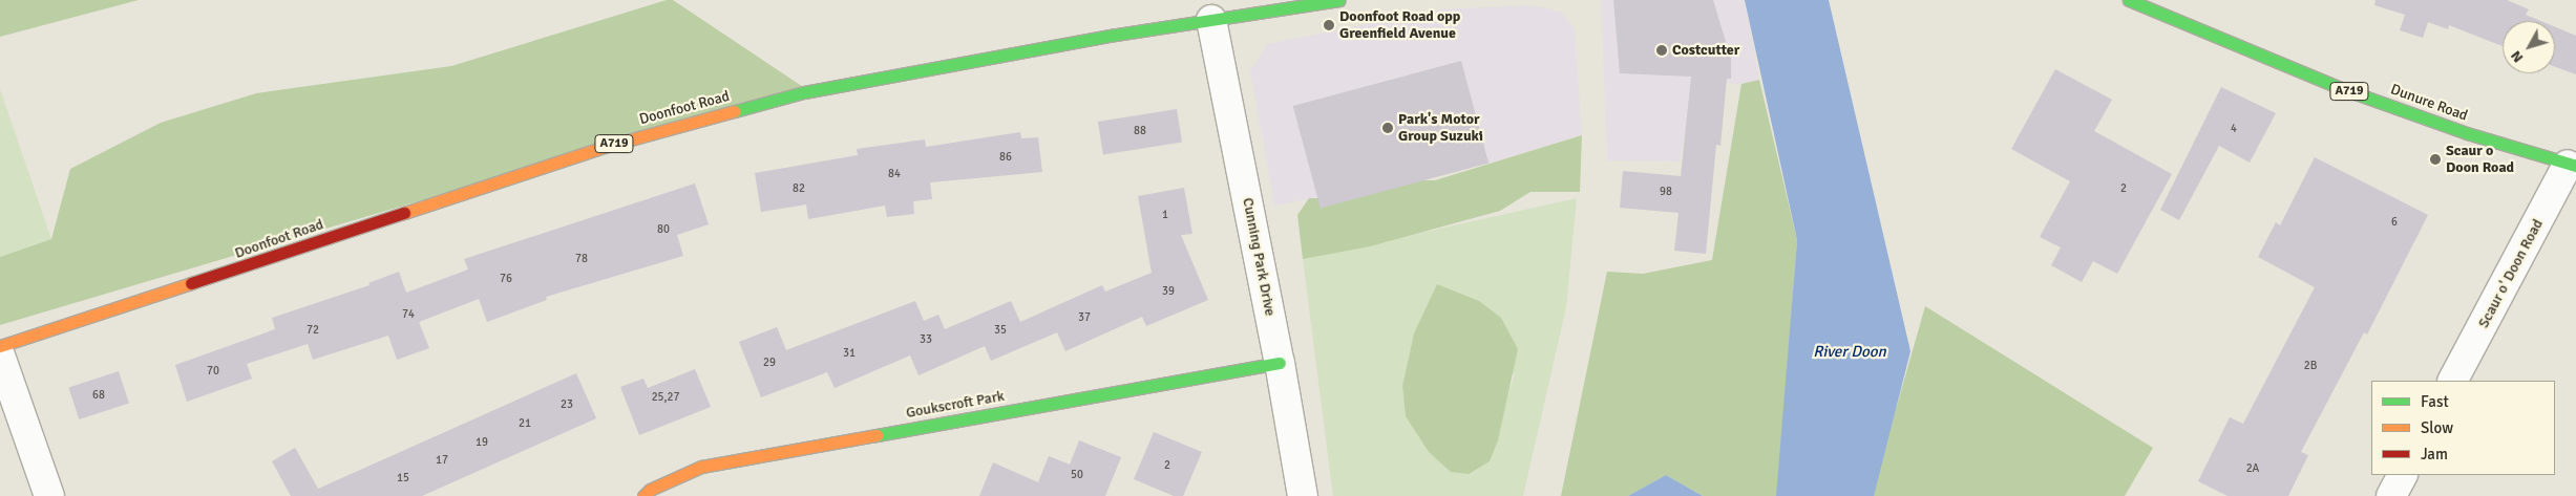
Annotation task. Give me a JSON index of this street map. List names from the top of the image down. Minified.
{"streets":{"main road":["A719","Dunure Road","Doonfoot Road","Goukscroft Park"],"street":["Cunning Park Drive","Scaur o' Doon Road"]},"crossings":[["Dunure Road","Scaur o' Doon Road"],["Doonfoot Road","Cunning Park Drive"],["Cunning Park Drive","Goukscroft Park"]],"water":["River Doon"],"places":["Doonfoot Road opp Greenfield Avenue","Costcutter","Park's Motor Group Suzuki","Scaur o Doon Road"],"house_numbers":["4","88","86","84","82","2","98","1","6","80","78","76","39","74","37","72","35","33","31","29","2B","70","68","25,27","23","21","19","17","2","2A","50","15"],"legend":["Fast","Slow","Jam"],"north":"bottom left"}
